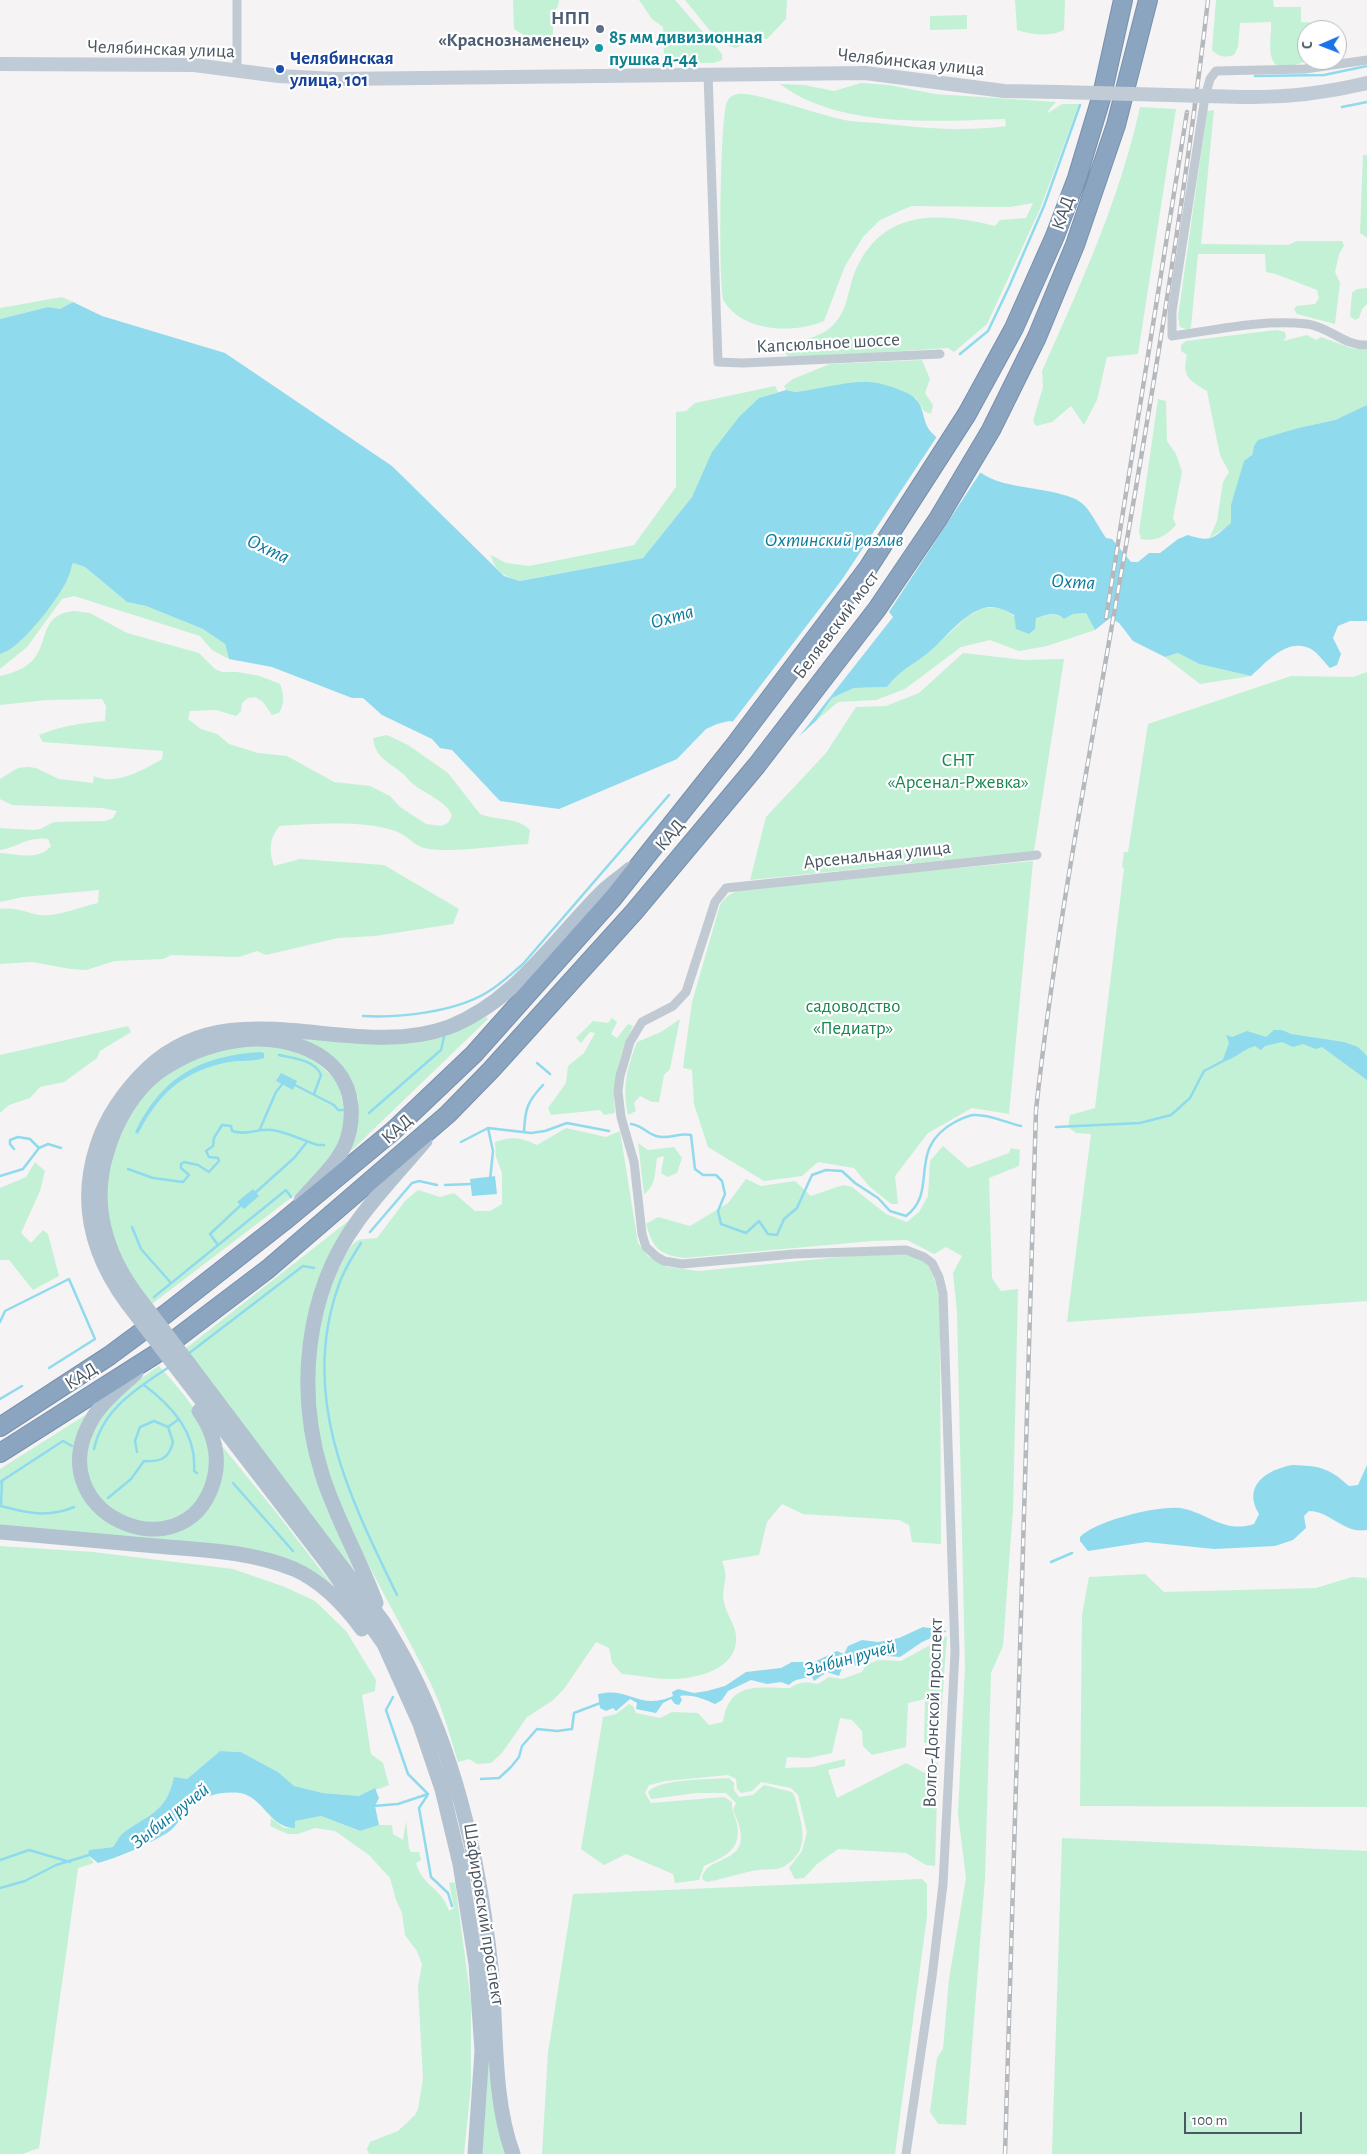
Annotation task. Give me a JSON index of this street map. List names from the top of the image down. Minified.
{"streets":{"highway":["КАД","Беляевский мост"],"main road":["Шафировский проспект"],"street":["Челябинская улица","Капсюльное шоссе","Арсенальная улица","Волго-Донской проспект"]},"crossings":[["Челябинская улица","Капсюльное шоссе"],["КАД","Беляевский мост"],["Арсенальная улица","Волго-Донской проспект"]],"water":["Охтинский разлив","Охта","Зыбин ручей"],"parks":["СНТ «Арсенал-Ржевка»","садоводство «Педиатр»"],"places":["НПП «Краснознаменец»","85 мм дивизионная пушка д-44","Челябинская улица, 101"],"scale_bar":"100 m","north":"left"}
